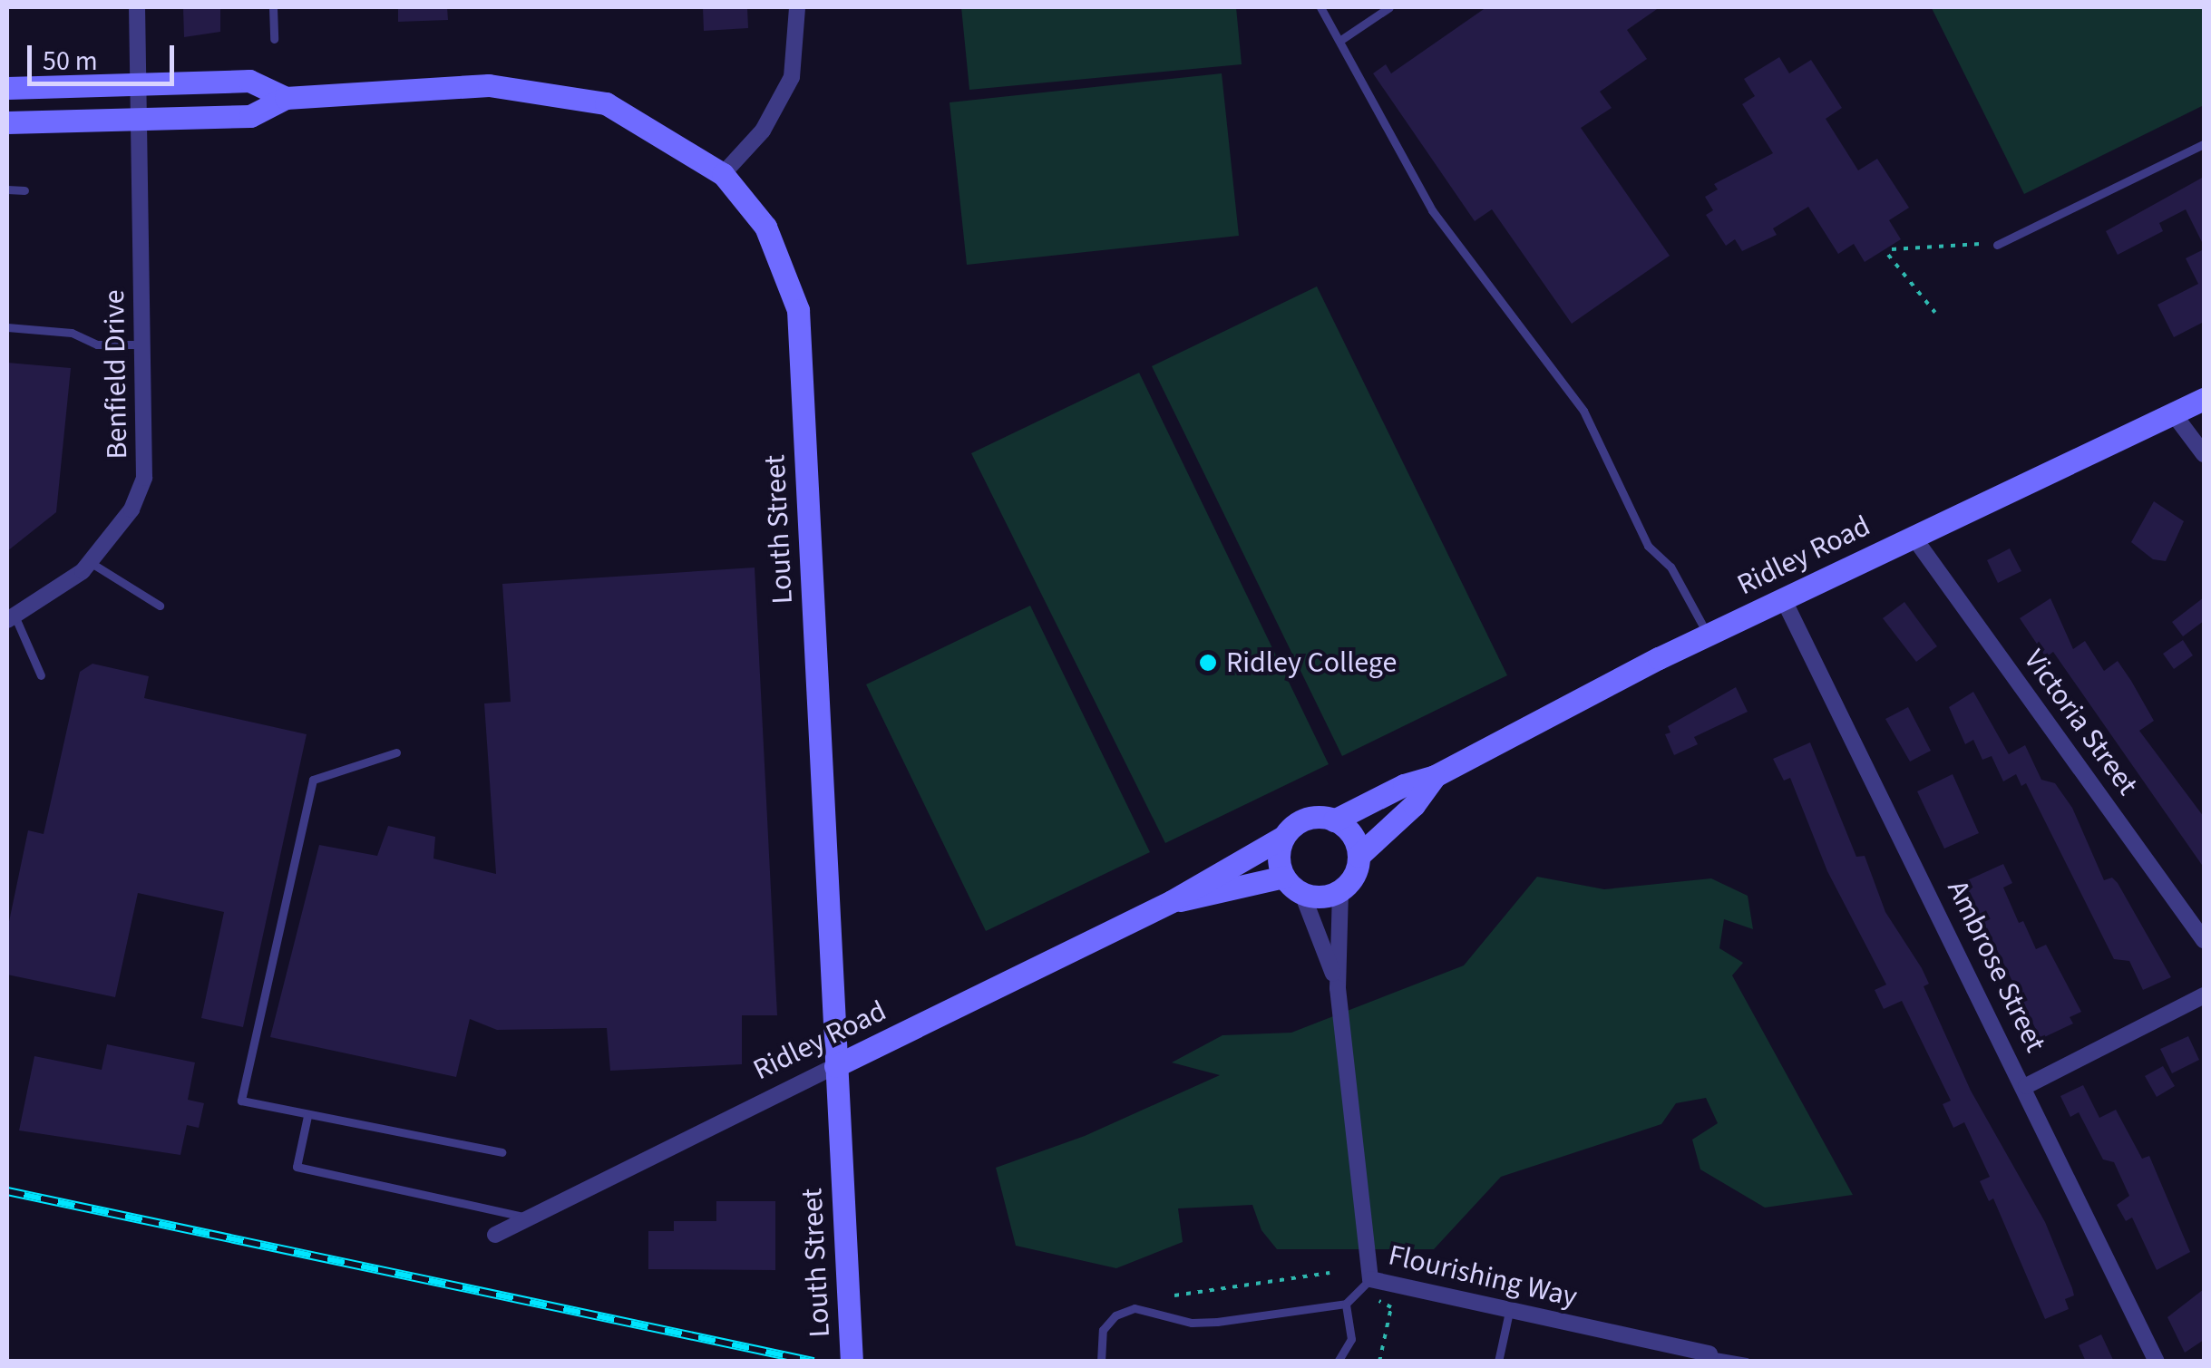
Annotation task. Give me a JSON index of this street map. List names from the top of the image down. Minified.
{"streets":{"main road":["Louth Street","Ridley Road"],"street":["Benfield Drive","Victoria Street","Ambrose Street","Flourishing Way"]},"crossings":[["Benfield Drive","Louth Street"],["Louth Street","Ridley Road"],["Ridley Road","Victoria Street"],["Ridley Road","Ambrose Street"],["Ridley Road","Flourishing Way"]],"places":["Ridley College"],"scale_bar":"50 m"}
